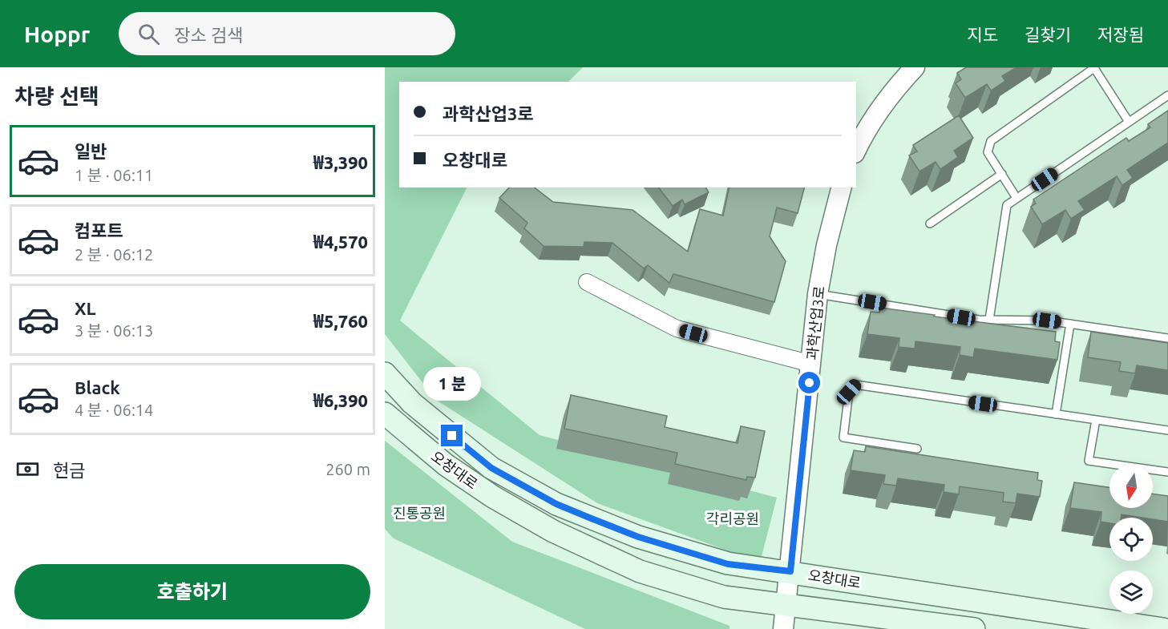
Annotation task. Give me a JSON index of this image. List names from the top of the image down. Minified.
{"streets":{"main road":["오창대로"],"street":["과학산업3로"]},"crossings":[["과학산업3로","오창대로"]],"parks":["진통공원","각리공원"],"north":"bottom","page":{"header":"Hoppr","search":"장소 검색","nav":["지도","길찾기","저장됨"],"heading":"차량 선택","banner":["과학산업3로","오창대로"],"list":[{"name":"일반","note":"1 분 · 06:11","value":"₩3,390"},{"name":"컴포트","note":"2 분 · 06:12","value":"₩4,570"},{"name":"XL","note":"3 분 · 06:13","value":"₩5,760"},{"name":"Black","note":"4 분 · 06:14","value":"₩6,390"}],"bubble":"1 분","pay":["현금","260 m"],"buttons":"호출하기"}}
